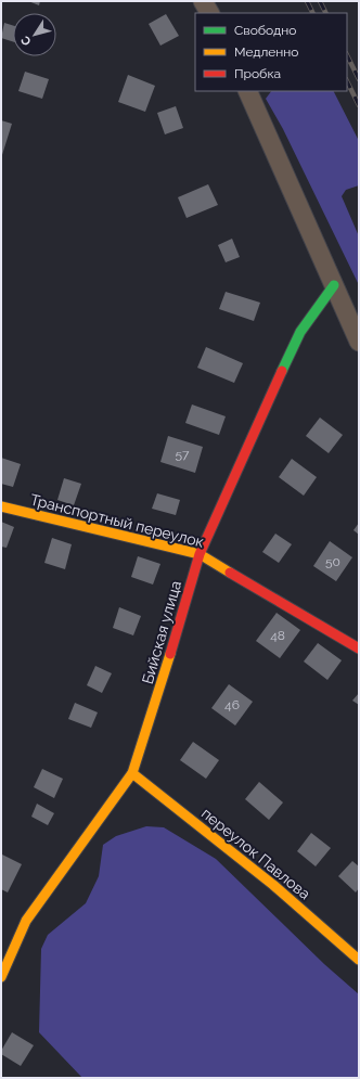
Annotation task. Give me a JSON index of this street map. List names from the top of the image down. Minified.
{"streets":{"street":["Транспортный переулок","Бийская улица","переулок Павлова"]},"crossings":[["Транспортный переулок","Бийская улица"],["Бийская улица","переулок Павлова"]],"house_numbers":["57","50","48","46"],"legend":["Свободно","Медленно","Пробка"],"north":"bottom left"}
